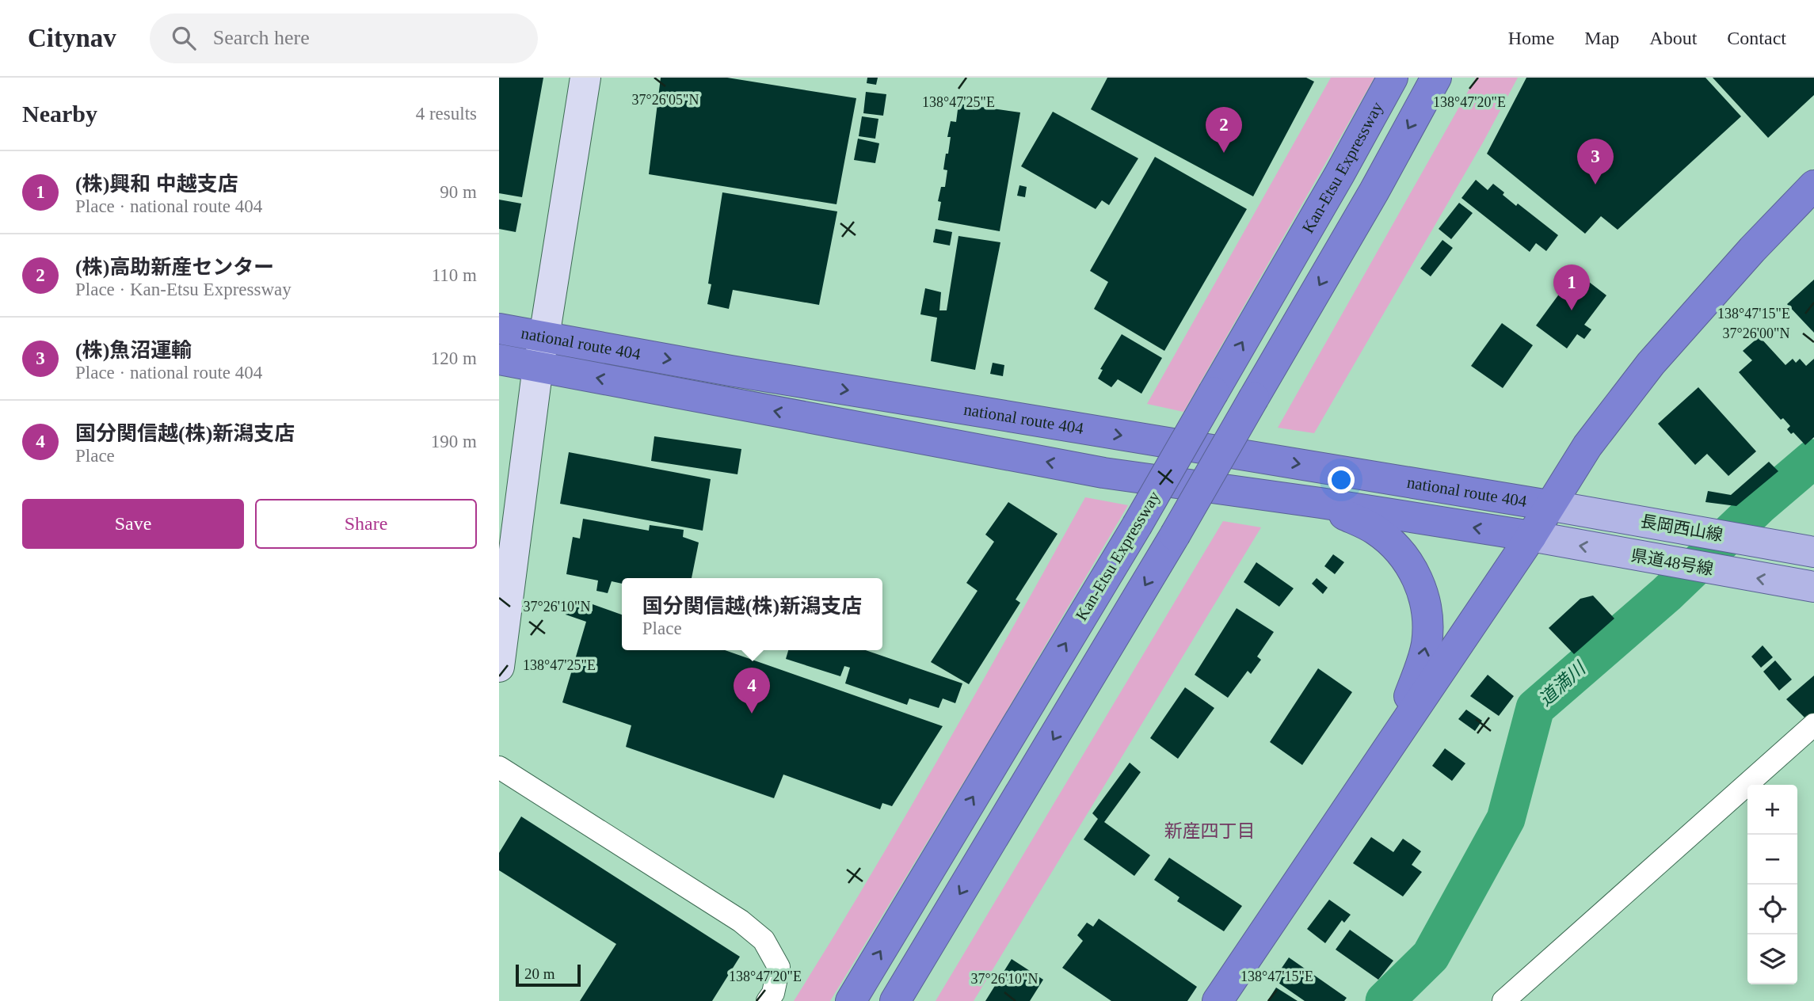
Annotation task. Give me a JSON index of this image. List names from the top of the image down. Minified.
{"streets":{"highway":["Kan-Etsu Expressway","national route 404"],"main road":["長岡西山線","県道48号線"]},"crossings":[["national route 404","長岡西山線"],["national route 404","県道48号線"]],"one_way":["県道48号線"],"districts":["新産四丁目"],"water":["道満川"],"scale_bar":"20 m","page":{"header":"Citynav","search":"Search here","nav":["Home","Map","About","Contact"],"heading":["Nearby","4 results"],"pins":["2","3","1","4"],"list":[{"mark":"1","name":"(株)興和 中越支店","note":"Place · national route 404","value":"90 m"},{"mark":"2","name":"(株)高助新産センター","note":"Place · Kan-Etsu Expressway","value":"110 m"},{"mark":"3","name":"(株)魚沼運輸","note":"Place · national route 404","value":"120 m"},{"mark":"4","name":"国分関信越(株)新潟支店","note":"Place","value":"190 m"}],"buttons":["Save","Share"],"popup":["国分関信越(株)新潟支店","Place"],"map_buttons":["+","−"],"scale":"20 m"},"coordinates":["37°26'05\"N","138°47'25\"E","138°47'20\"E","138°47'15\"E","37°26'00\"N","37°26'10\"N"]}
